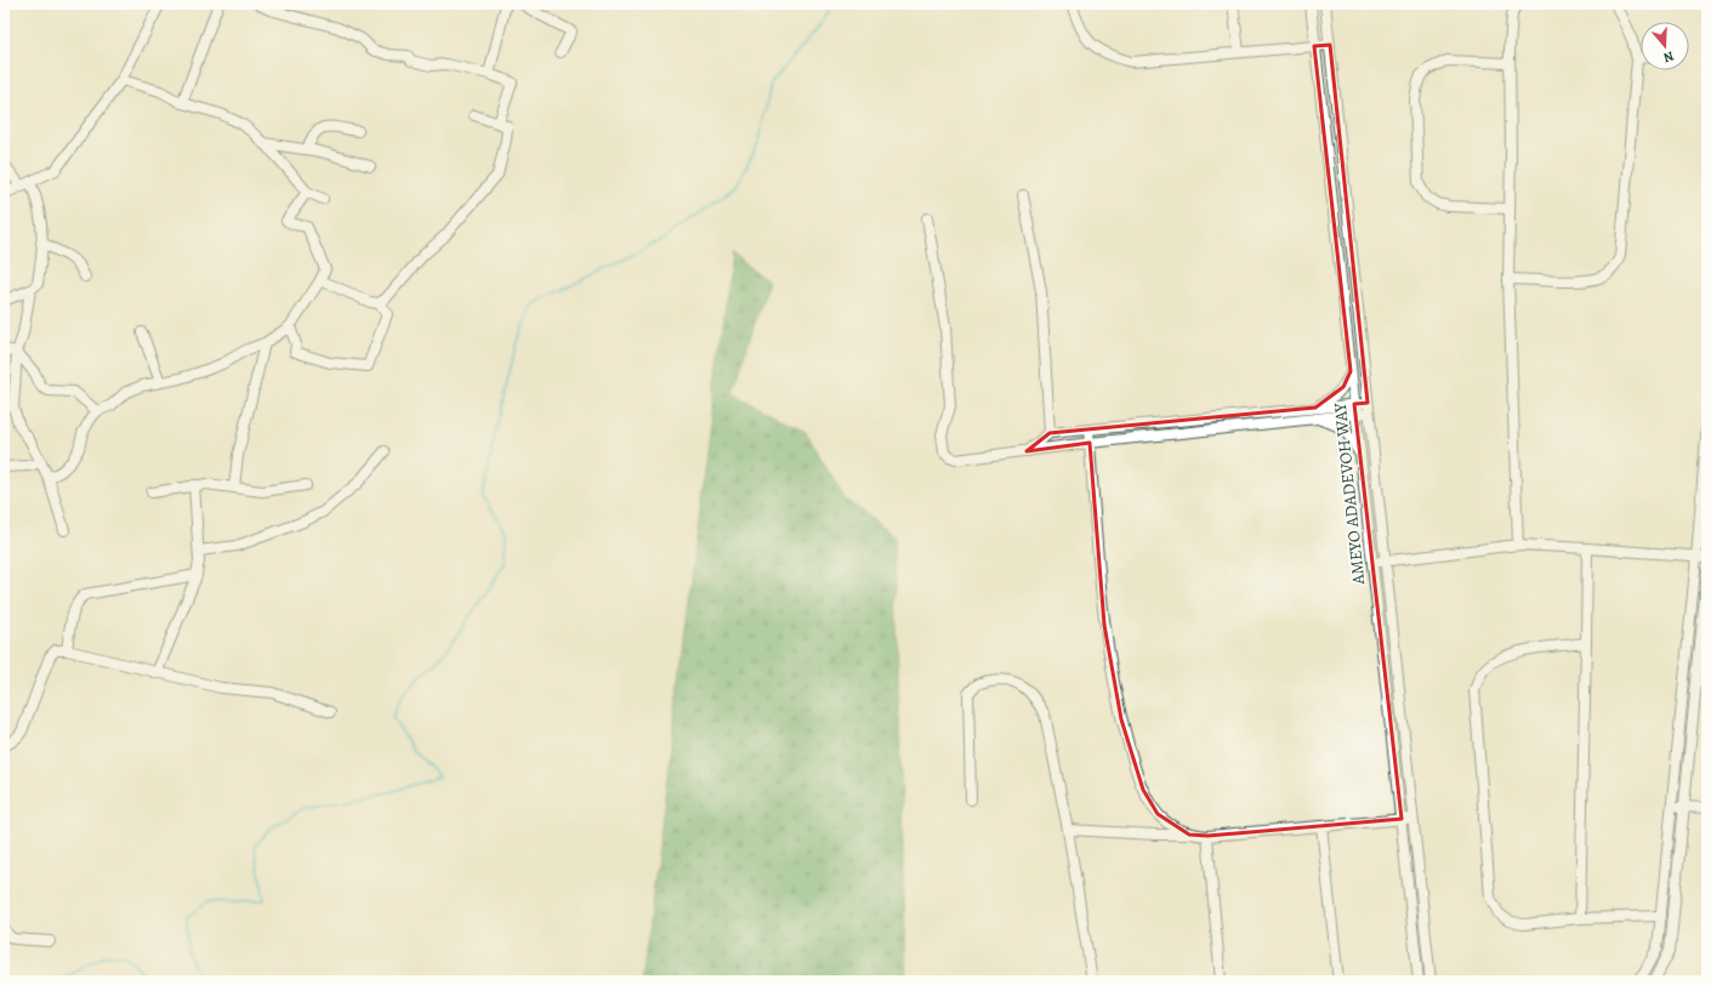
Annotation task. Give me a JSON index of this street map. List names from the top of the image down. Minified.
{"streets":{"street":["AMEYO ADADEVOH WAY"]},"north":"bottom"}
